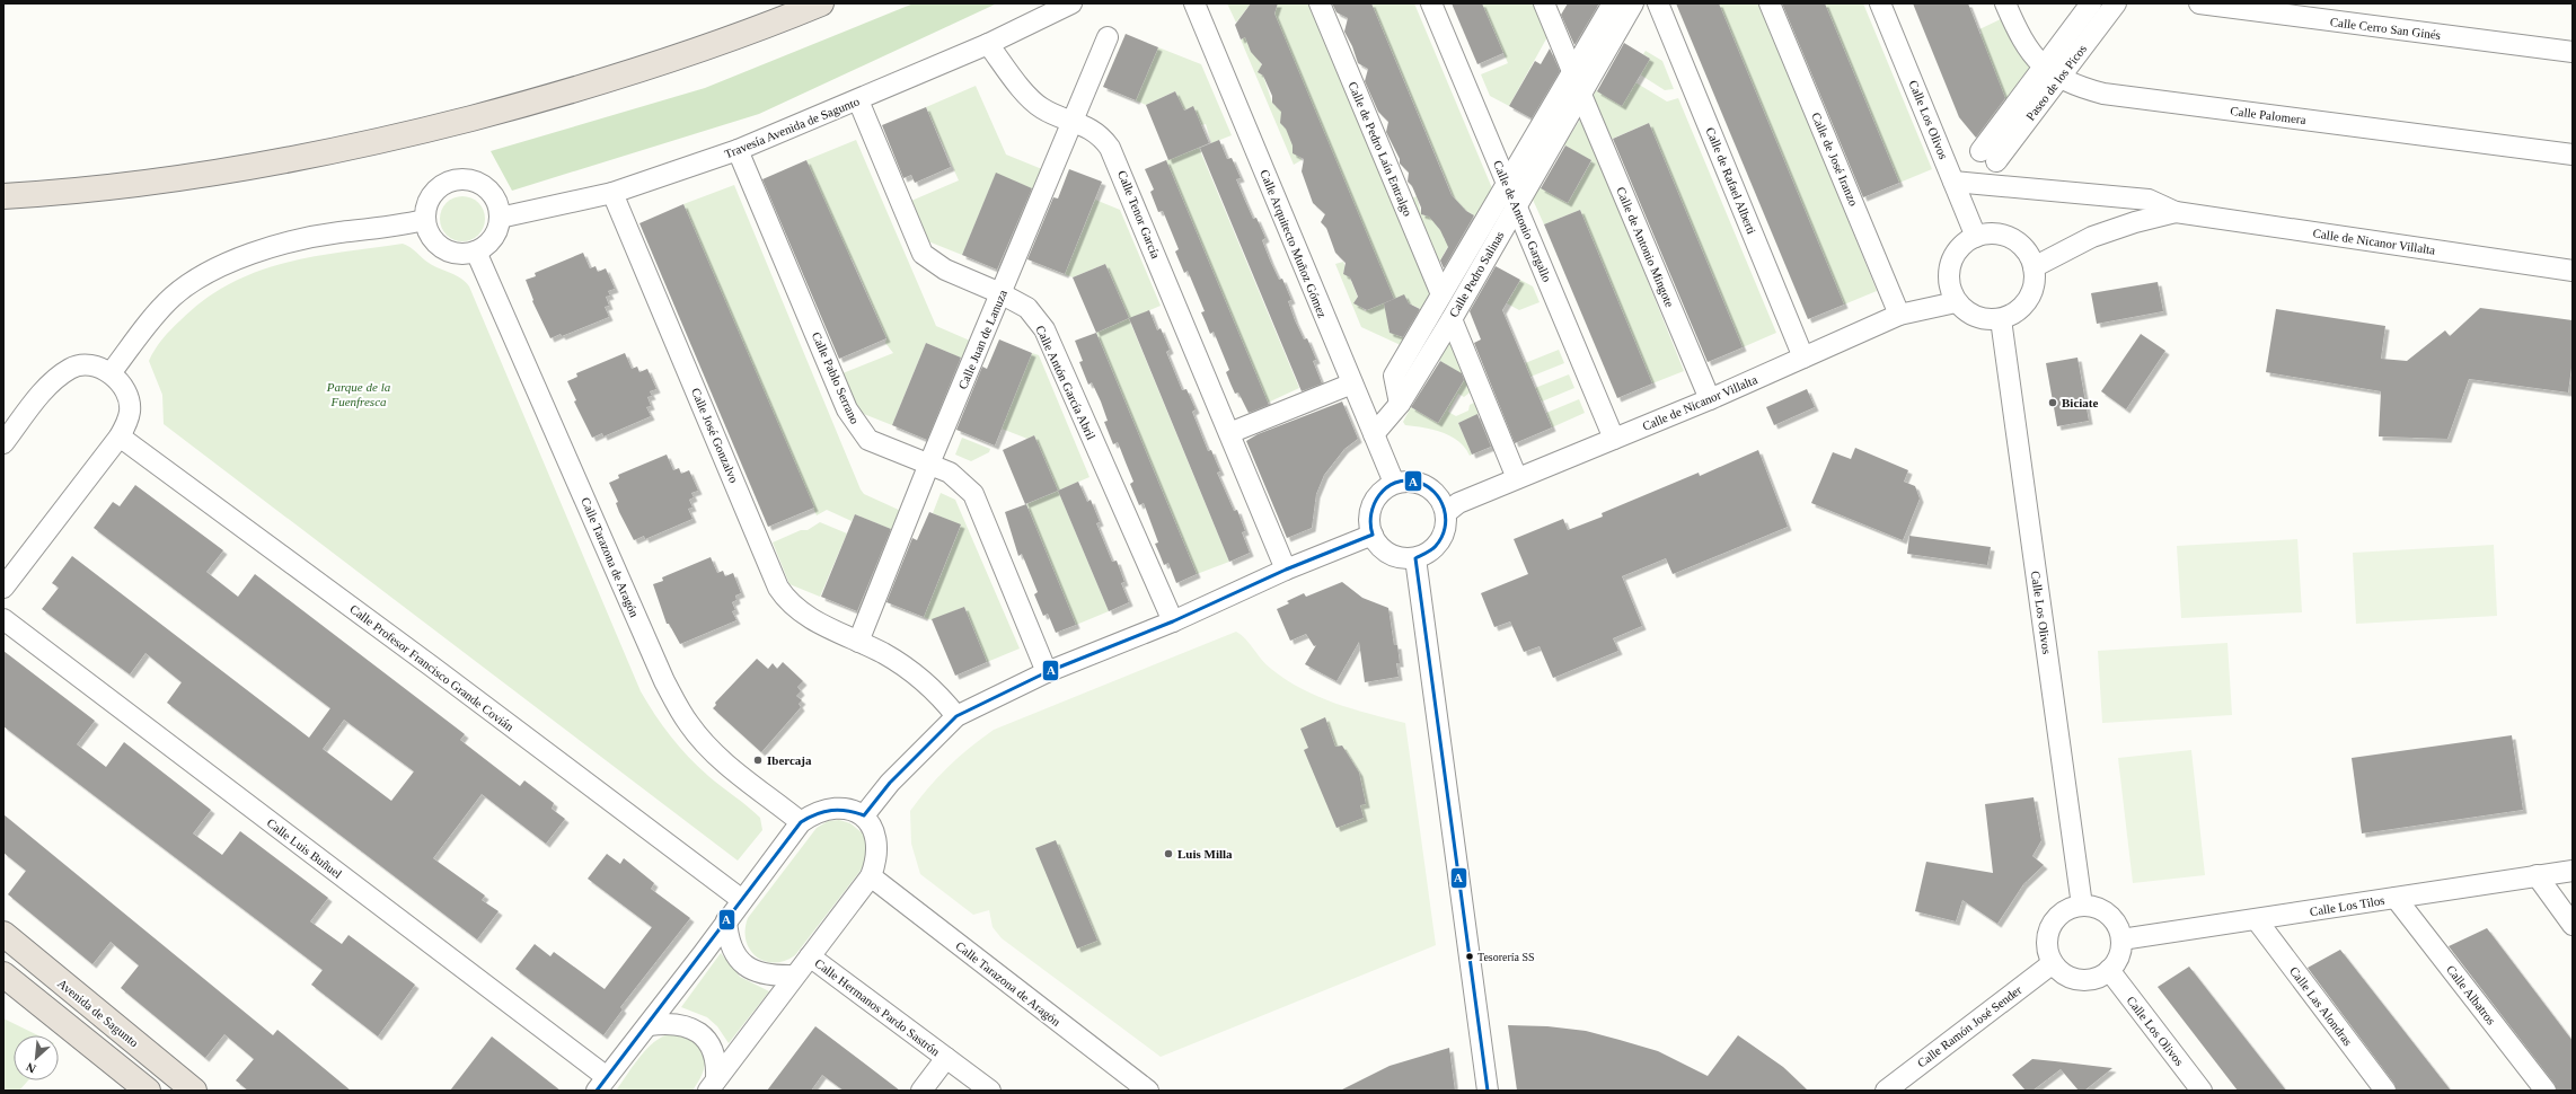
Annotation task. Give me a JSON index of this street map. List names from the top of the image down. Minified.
{"streets":{"highway":["Avenida de Sagunto"],"street":["Calle Cerro San Ginés","Paseo de los Picos","Calle Palomera","Calle Los Olivos","Travesía Avenida de Sagunto","Calle de Pedro Laín Entralgo","Calle de José Iranzo","Calle de Rafael Alberti","Calle Tenor García","Calle de Antonio Gargallo","Calle de Nicanor Villalta","Calle Arquitecto Muñoz Gómez","Calle de Antonio Mingote","Calle Pedro Salinas","Calle Juan de Lanuza","Calle Pablo Serrano","Calle Antón García Abril","Calle José Gonzalvo","Calle Tarazona de Aragón","Calle Profesor Francisco Grande Covián","Calle Luis Buñuel","Calle Los Tilos","Calle Albatros","Calle Las Alondras","Calle Hermanos Pardo Sastrón","Calle Ramón José Sender"]},"crossings":[["Paseo de los Picos","Calle Palomera"],["Calle Los Olivos","Calle de Nicanor Villalta"],["Calle Los Olivos","Calle Los Tilos"],["Calle Los Olivos","Calle Ramón José Sender"],["Travesía Avenida de Sagunto","Calle Tenor García"],["Travesía Avenida de Sagunto","Calle Pablo Serrano"],["Travesía Avenida de Sagunto","Calle Antón García Abril"],["Travesía Avenida de Sagunto","Calle José Gonzalvo"],["Travesía Avenida de Sagunto","Calle Tarazona de Aragón"],["Calle de Pedro Laín Entralgo","Calle Pedro Salinas"],["Calle de José Iranzo","Calle de Nicanor Villalta"],["Calle de Rafael Alberti","Calle de Nicanor Villalta"],["Calle Tenor García","Calle Juan de Lanuza"],["Calle de Antonio Gargallo","Calle de Nicanor Villalta"],["Calle de Antonio Gargallo","Calle Pedro Salinas"],["Calle de Nicanor Villalta","Calle Arquitecto Muñoz Gómez"],["Calle de Nicanor Villalta","Calle de Antonio Mingote"],["Calle Arquitecto Muñoz Gómez","Calle Pedro Salinas"],["Calle de Antonio Mingote","Calle Pedro Salinas"],["Calle Juan de Lanuza","Calle Pablo Serrano"],["Calle Juan de Lanuza","Calle Antón García Abril"],["Calle Juan de Lanuza","Calle José Gonzalvo"],["Calle Los Tilos","Calle Albatros"],["Calle Los Tilos","Calle Las Alondras"],["Calle Los Tilos","Calle Ramón José Sender"]],"parks":["Parque de la Fuenfresca"],"places":["Biciate","Ibercaja","Luis Milla","Tesorería SS"],"lines":["transit line A"],"north":"bottom left"}
